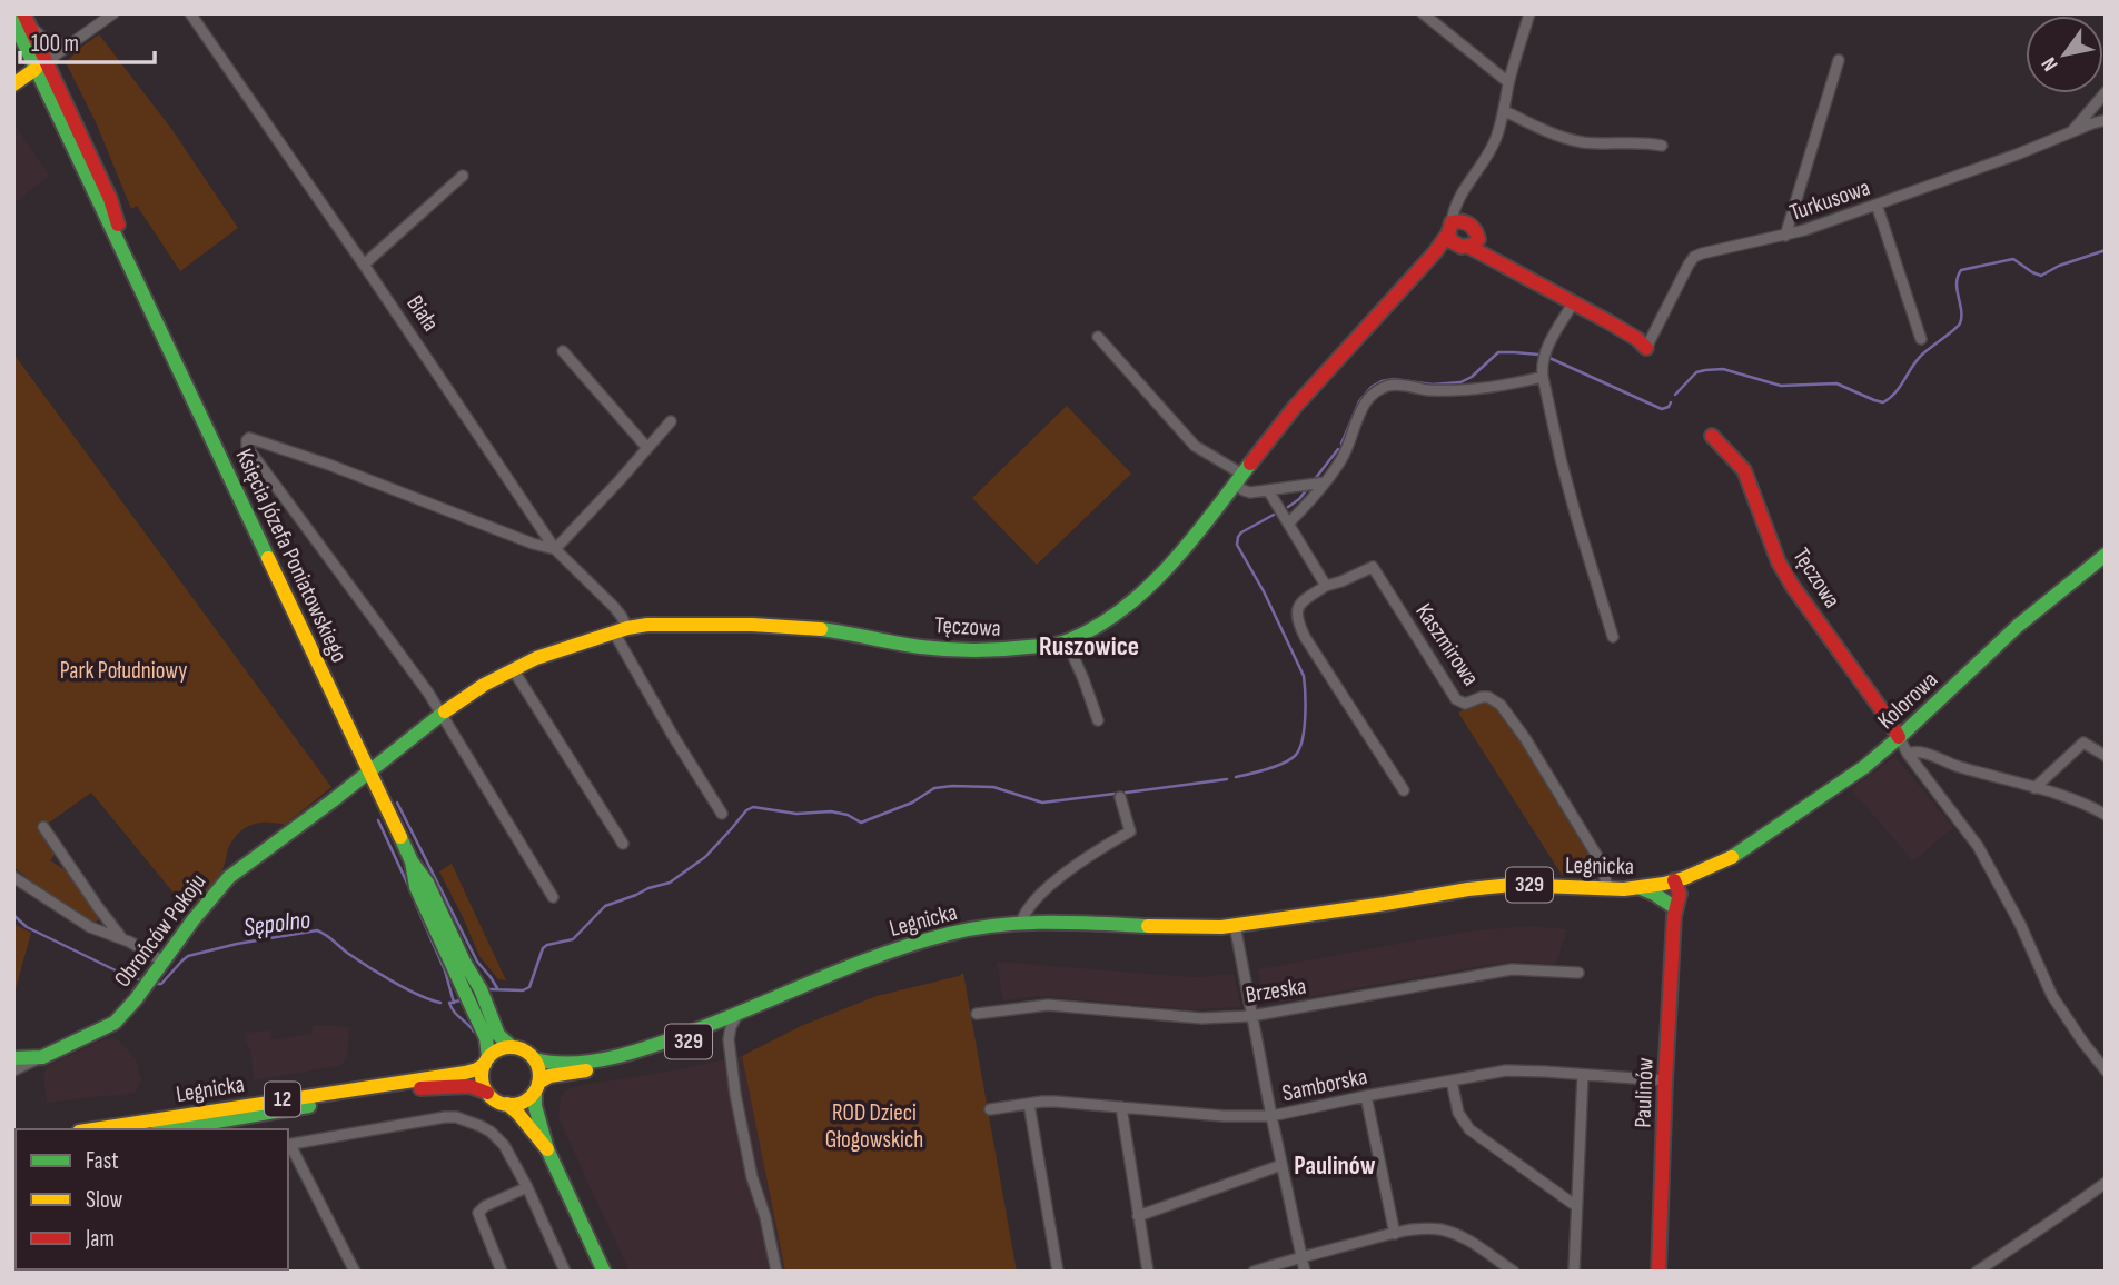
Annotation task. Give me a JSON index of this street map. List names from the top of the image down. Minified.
{"streets":{"main road":["Księcia Józefa Poniatowskiego","Tęczowa","Kolorowa","Legnicka","329","Obrońców Pokoju","Paulinów","12"],"street":["Turkusowa","Biała","Kaszmirowa","Brzeska","Samborska"]},"crossings":[["Biała","Tęczowa"],["Księcia Józefa Poniatowskiego","Tęczowa"],["Księcia Józefa Poniatowskiego","Legnicka"],["Księcia Józefa Poniatowskiego","Obrońców Pokoju"],["Księcia Józefa Poniatowskiego","12"],["Tęczowa","Kolorowa"],["Tęczowa","Obrońców Pokoju"],["Kaszmirowa","Legnicka"],["Kolorowa","Legnicka"],["Kolorowa","Paulinów"],["Legnicka","Paulinów"],["Legnicka","12"],["Samborska","Paulinów"]],"districts":["Ruszowice","Paulinów"],"water":["Sępolno"],"parks":["Park Południowy","ROD Dzieci Głogowskich"],"legend":["Fast","Slow","Jam"],"scale_bar":"100 m","north":"bottom left"}
